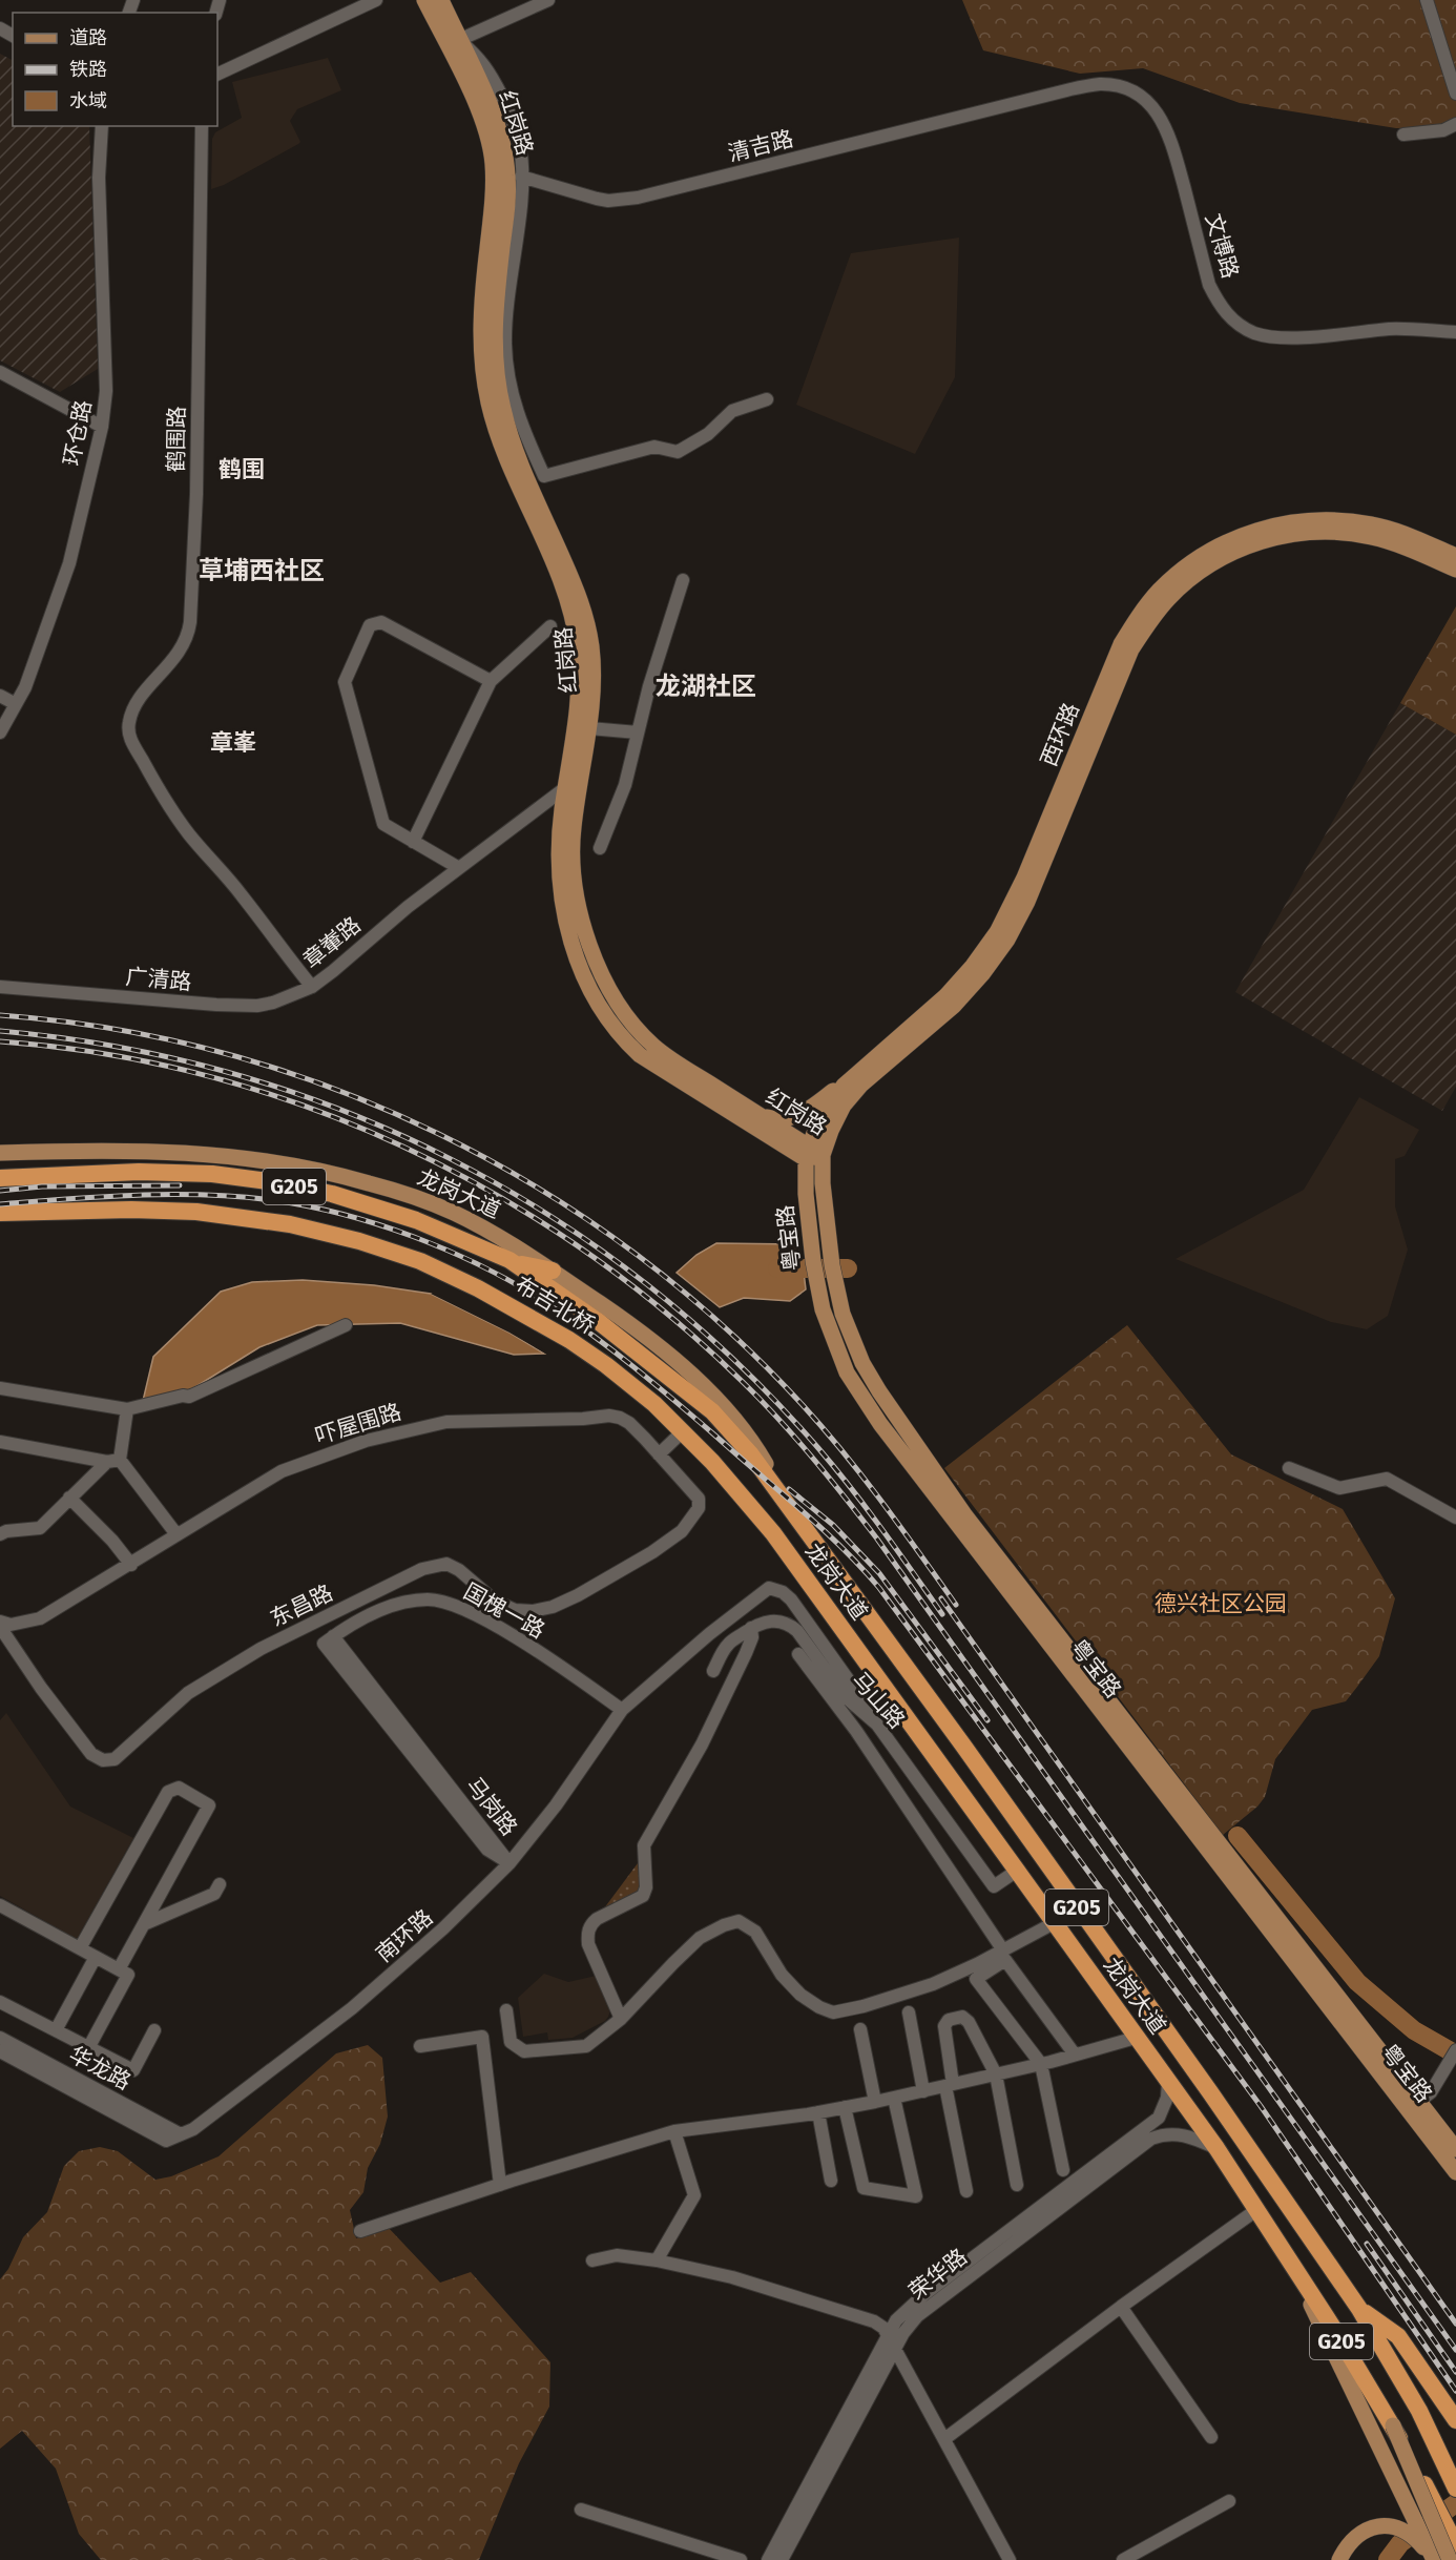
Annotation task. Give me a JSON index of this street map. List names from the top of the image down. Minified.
{"streets":{"highway":["G205","龙岗大道","布吉北桥"],"main road":["红岗路","西环路","粤宝路"],"street":["清吉路","文博路","环仓路","鹤围路","章輋路","广清路","吓屋围路","东昌路","国槐一路","马山路","马岗路","南环路","华龙路","荣华路"]},"crossings":[["红岗路","西环路"],["红岗路","章輋路"],["红岗路","粤宝路"],["清吉路","文博路"],["鹤围路","章輋路"],["西环路","粤宝路"],["章輋路","广清路"],["龙岗大道","布吉北桥"],["龙岗大道","马山路"],["龙岗大道","荣华路"],["吓屋围路","东昌路"],["国槐一路","马岗路"],["国槐一路","南环路"],["马山路","南环路"],["马岗路","南环路"],["南环路","华龙路"]],"districts":["鹤围","草埔西社区","龙湖社区","章峯"],"parks":["德兴社区公园"],"legend":["道路","铁路","水域"]}
